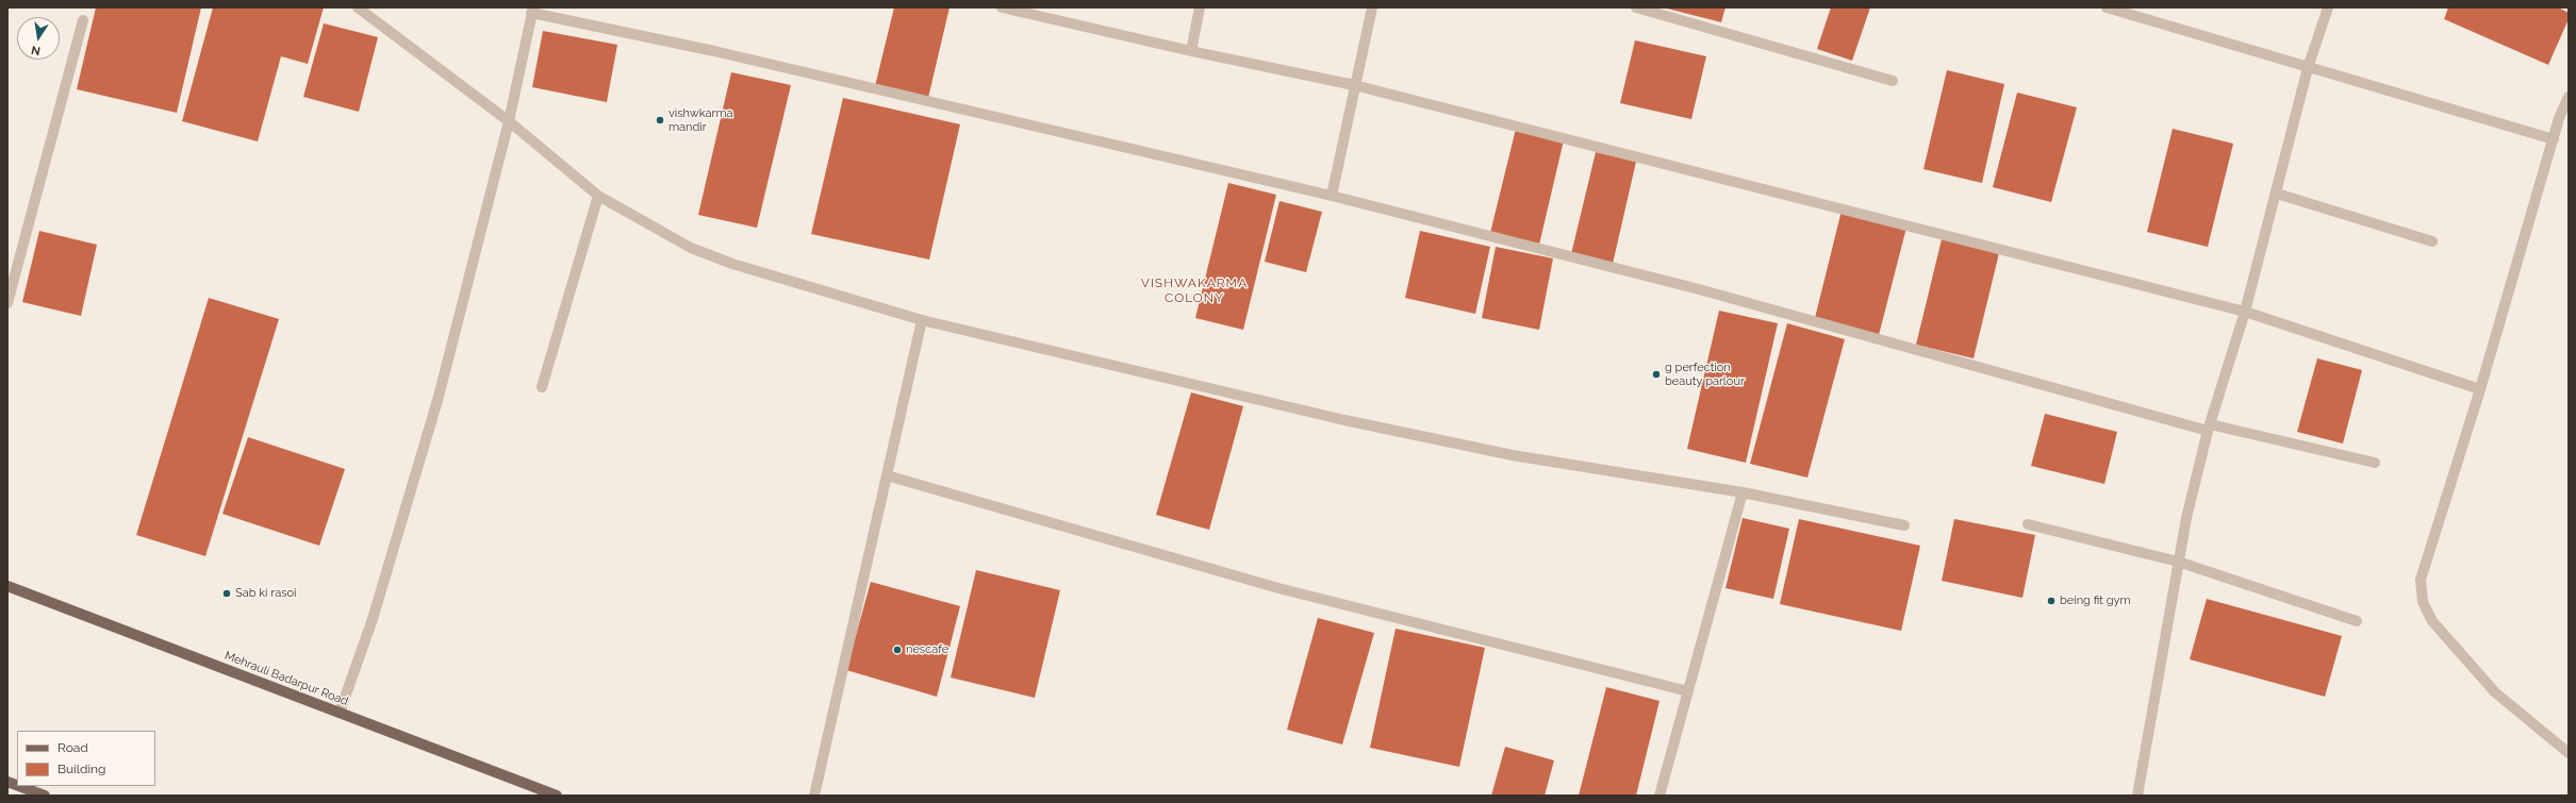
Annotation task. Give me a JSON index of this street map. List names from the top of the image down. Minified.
{"streets":{"main road":["Mehrauli Badarpur Road"]},"districts":["VISHWAKARMA COLONY"],"places":["vishwkarma mandir","g perfection beauty parlour","Sab ki rasoi","being fit gym","nescafe"],"legend":["Road","Building"],"north":"bottom"}
